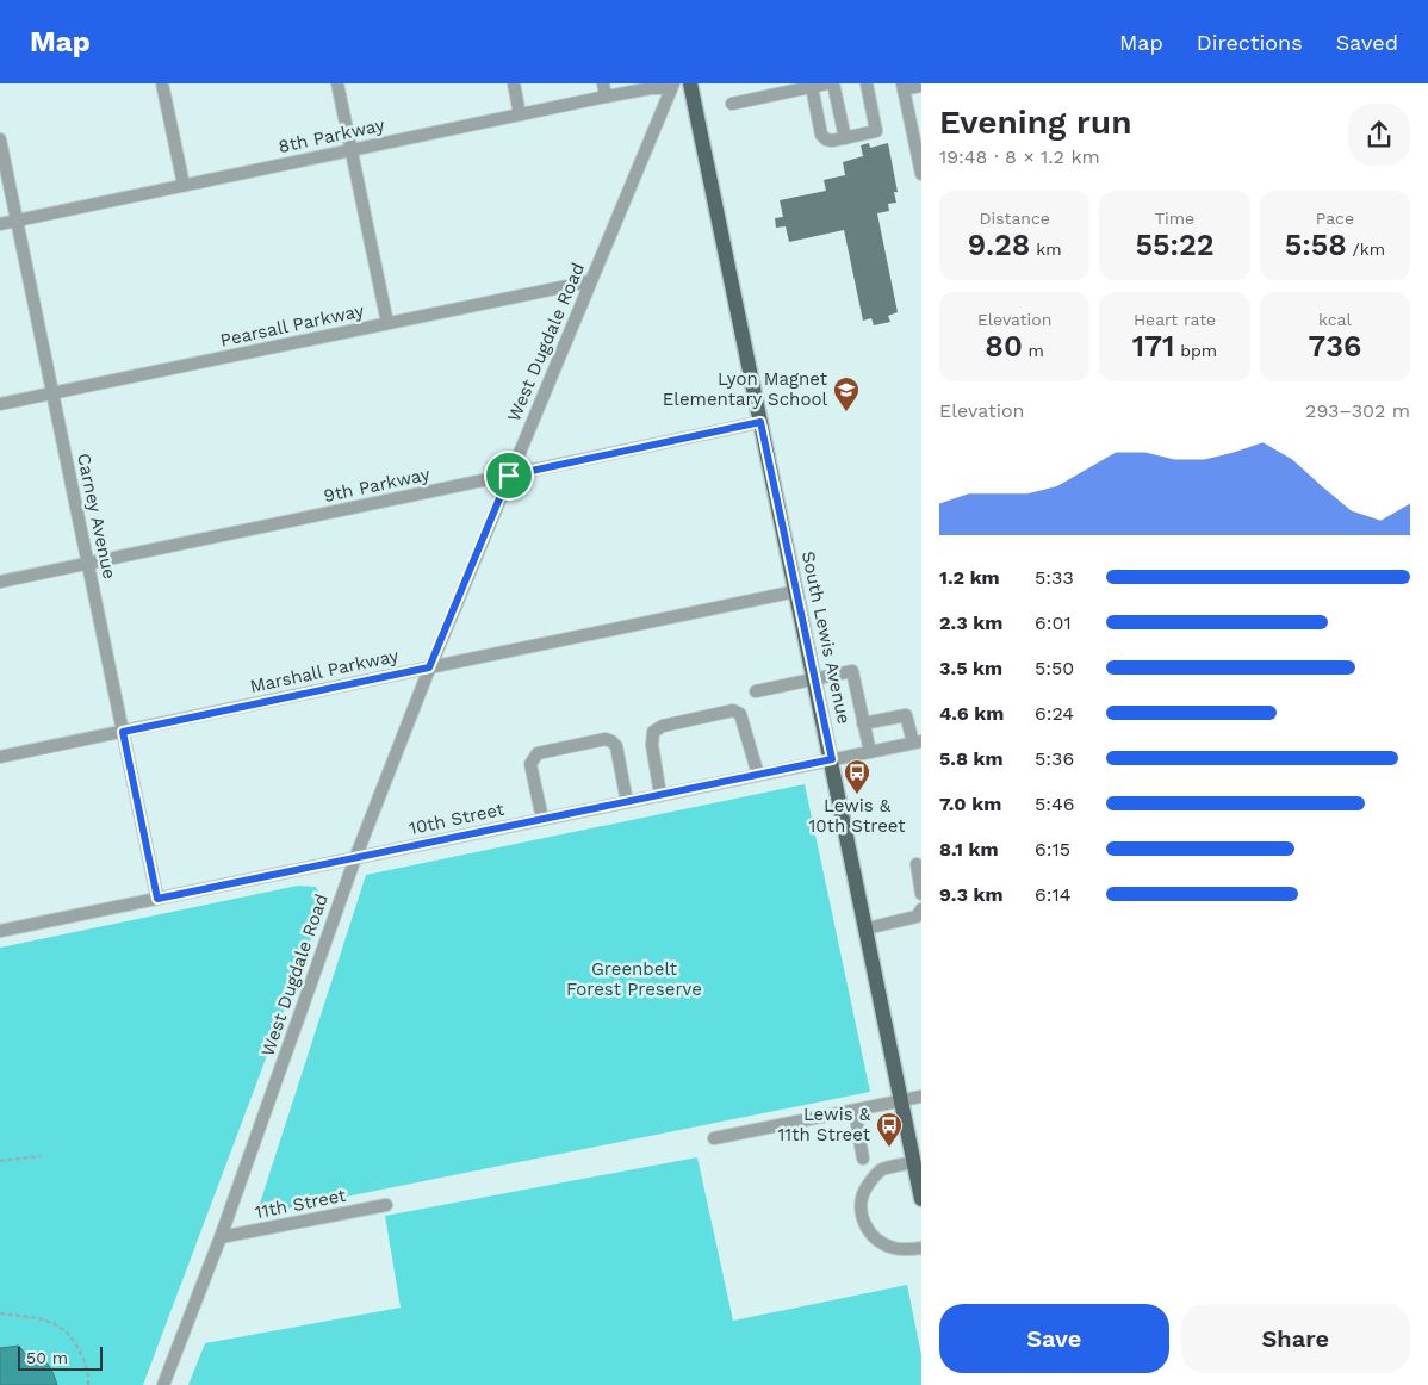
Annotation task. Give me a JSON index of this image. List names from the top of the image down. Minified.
{"streets":{"main road":["South Lewis Avenue"],"street":["8th Parkway","Pearsall Parkway","West Dugdale Road","9th Parkway","Carney Avenue","Marshall Parkway","10th Street","11th Street"]},"crossings":[["8th Parkway","West Dugdale Road"],["8th Parkway","Carney Avenue"],["Pearsall Parkway","West Dugdale Road"],["Pearsall Parkway","Carney Avenue"],["West Dugdale Road","9th Parkway"],["West Dugdale Road","Marshall Parkway"],["West Dugdale Road","10th Street"],["West Dugdale Road","11th Street"],["9th Parkway","Carney Avenue"],["9th Parkway","South Lewis Avenue"],["Carney Avenue","Marshall Parkway"],["Carney Avenue","10th Street"],["South Lewis Avenue","Marshall Parkway"],["South Lewis Avenue","10th Street"]],"parks":["Greenbelt Forest Preserve"],"places":{"school or university":["Lyon Magnet Elementary School"],"bus stop":["Lewis & 10th Street","Lewis & 11th Street"]},"scale_bar":"50 m","page":{"header":"Map","nav":["Map","Directions","Saved"],"heading":["Evening run","19:48 · 8 × 1.2 km"],"stats":[["Distance","9.28 km"],["Time","55:22"],["Pace","5:58 /km"],["Elevation","80 m"],["Heart rate","171 bpm"],["kcal","736"]],"chart":["Elevation","293–302 m"],"list":[{"name":"1.2 km","note":"5:33"},{"name":"2.3 km","note":"6:01"},{"name":"3.5 km","note":"5:50"},{"name":"4.6 km","note":"6:24"},{"name":"5.8 km","note":"5:36"},{"name":"7.0 km","note":"5:46"},{"name":"8.1 km","note":"6:15"},{"name":"9.3 km","note":"6:14"}],"buttons":["Save","Share"],"scale":"50 m"}}
